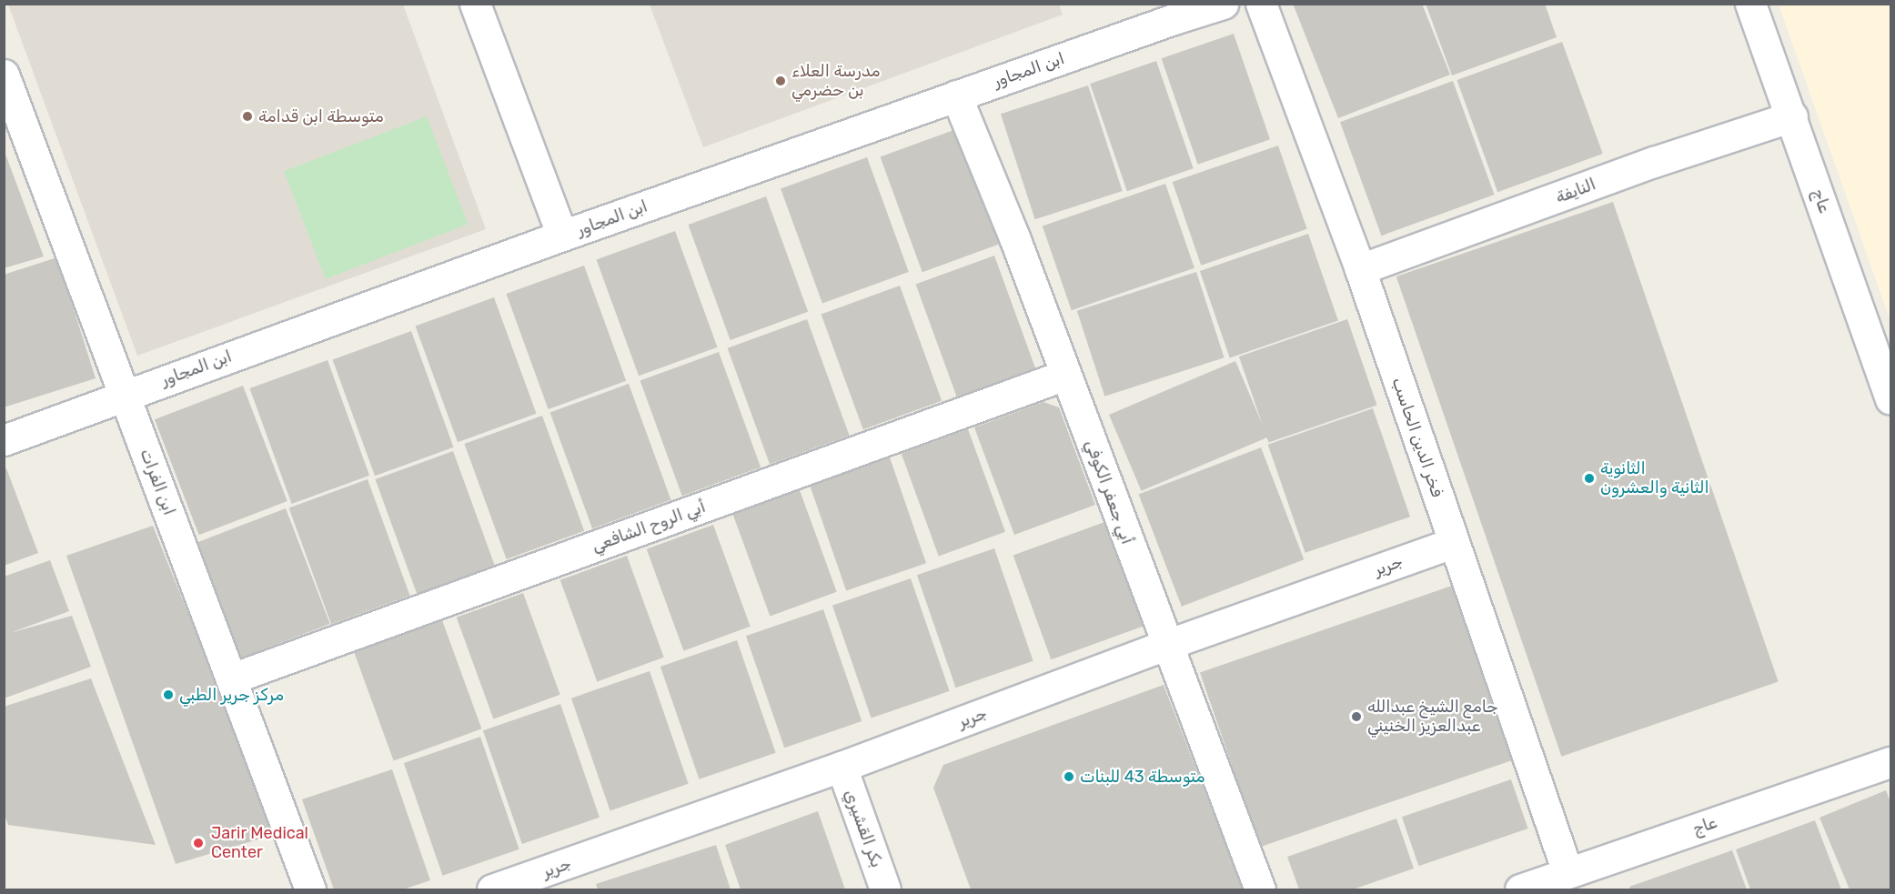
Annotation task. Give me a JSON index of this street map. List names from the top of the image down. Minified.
{"streets":{"street":["ابن المجاور","النايفة","عاج","فخر الدين الحاسب","ابن الفرات","أبي جعفر الكوفي","أبي الروح الشافعي","جرير","بكر القشيري"]},"crossings":[["ابن المجاور","ابن الفرات"],["ابن المجاور","أبي جعفر الكوفي"],["النايفة","عاج"],["النايفة","فخر الدين الحاسب"],["عاج","فخر الدين الحاسب"],["فخر الدين الحاسب","جرير"],["ابن الفرات","أبي الروح الشافعي"],["أبي جعفر الكوفي","أبي الروح الشافعي"],["أبي جعفر الكوفي","جرير"],["جرير","بكر القشيري"]],"places":["مدرسة العلاء بن حضرمي","متوسطة ابن قدامة","الثانوية الثانية والعشرون","مركز جرير الطبي","جامع الشيخ عبدالله عبدالعزيز الخنيني","متوسطة 43 للبنات","Jarir Medical Center"]}
